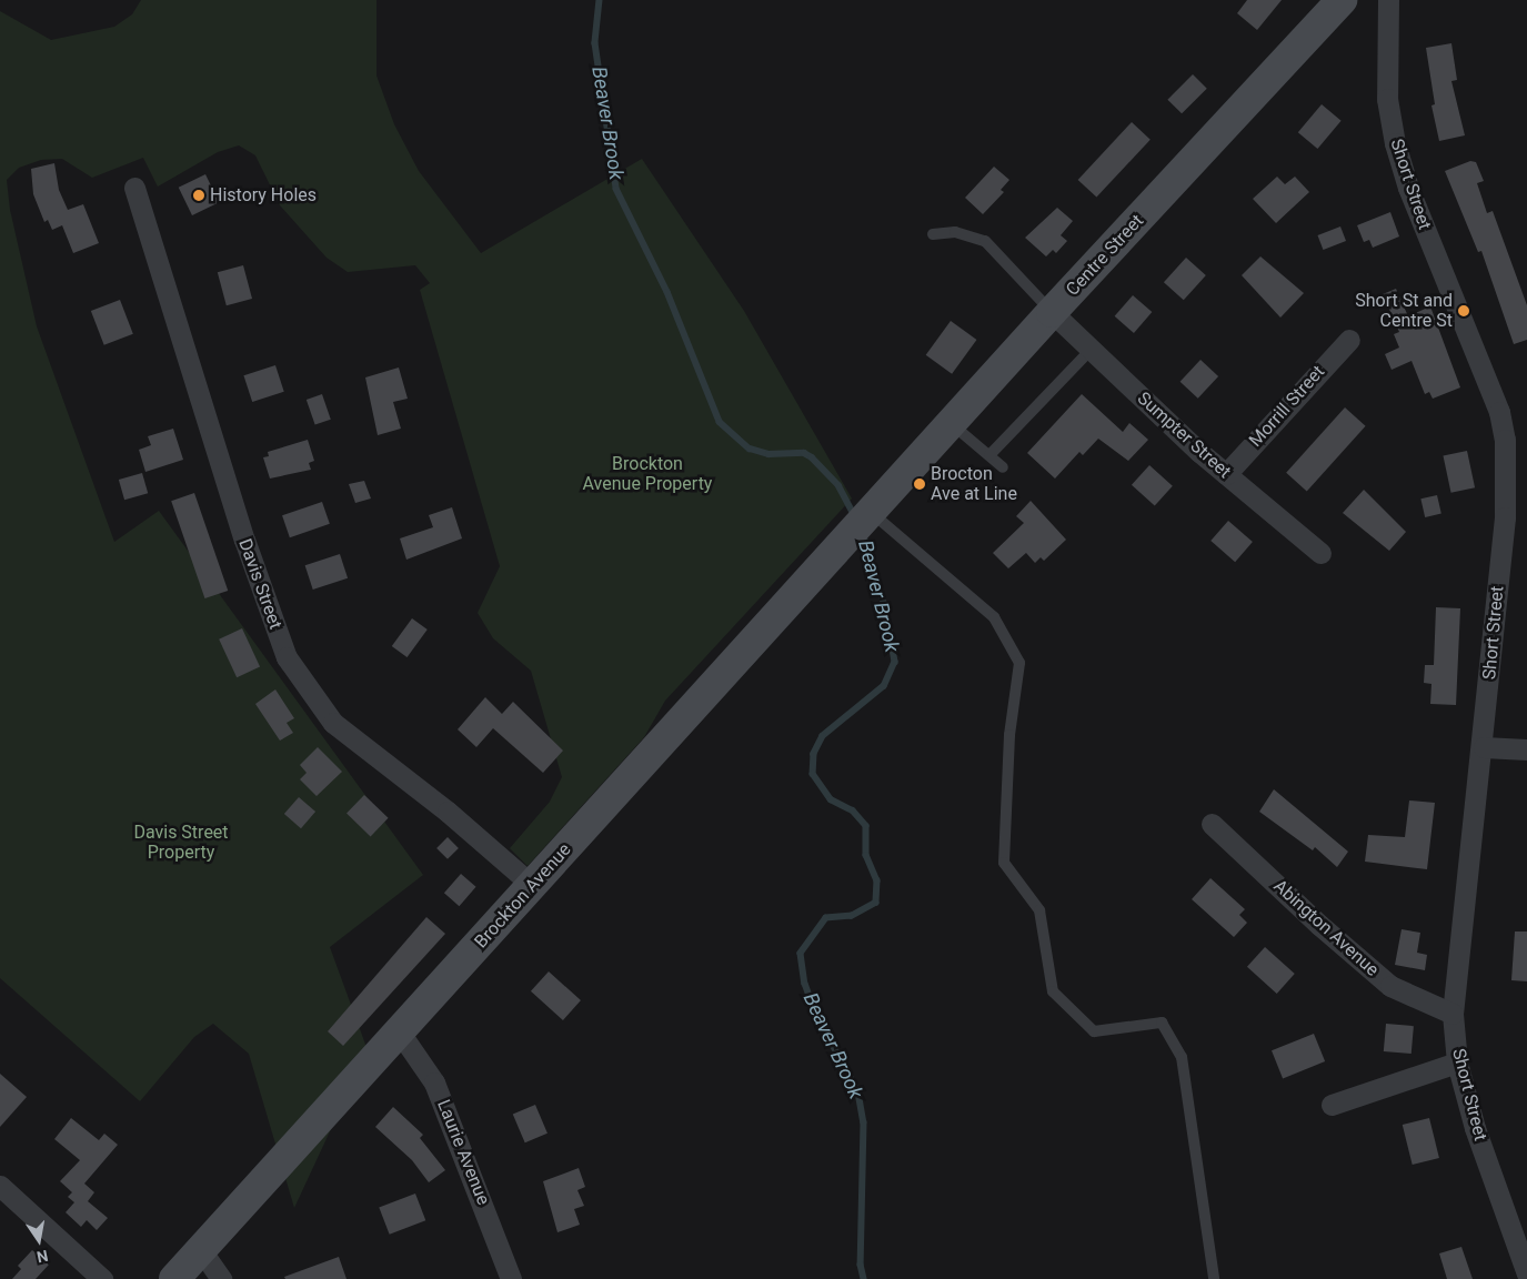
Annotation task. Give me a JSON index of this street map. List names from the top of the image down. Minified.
{"streets":{"main road":["Centre Street","Brockton Avenue"],"street":["Short Street","Morrill Street","Sumpter Street","Davis Street","Abington Avenue","Laurie Avenue"]},"crossings":[["Short Street","Abington Avenue"],["Centre Street","Sumpter Street"],["Centre Street","Brockton Avenue"],["Morrill Street","Sumpter Street"],["Davis Street","Brockton Avenue"],["Brockton Avenue","Laurie Avenue"]],"water":["Beaver Brook"],"parks":["Brockton Avenue Property","Davis Street Property"],"places":["History Holes","Short St and Centre St","Brocton Ave at Line"],"north":"bottom"}
